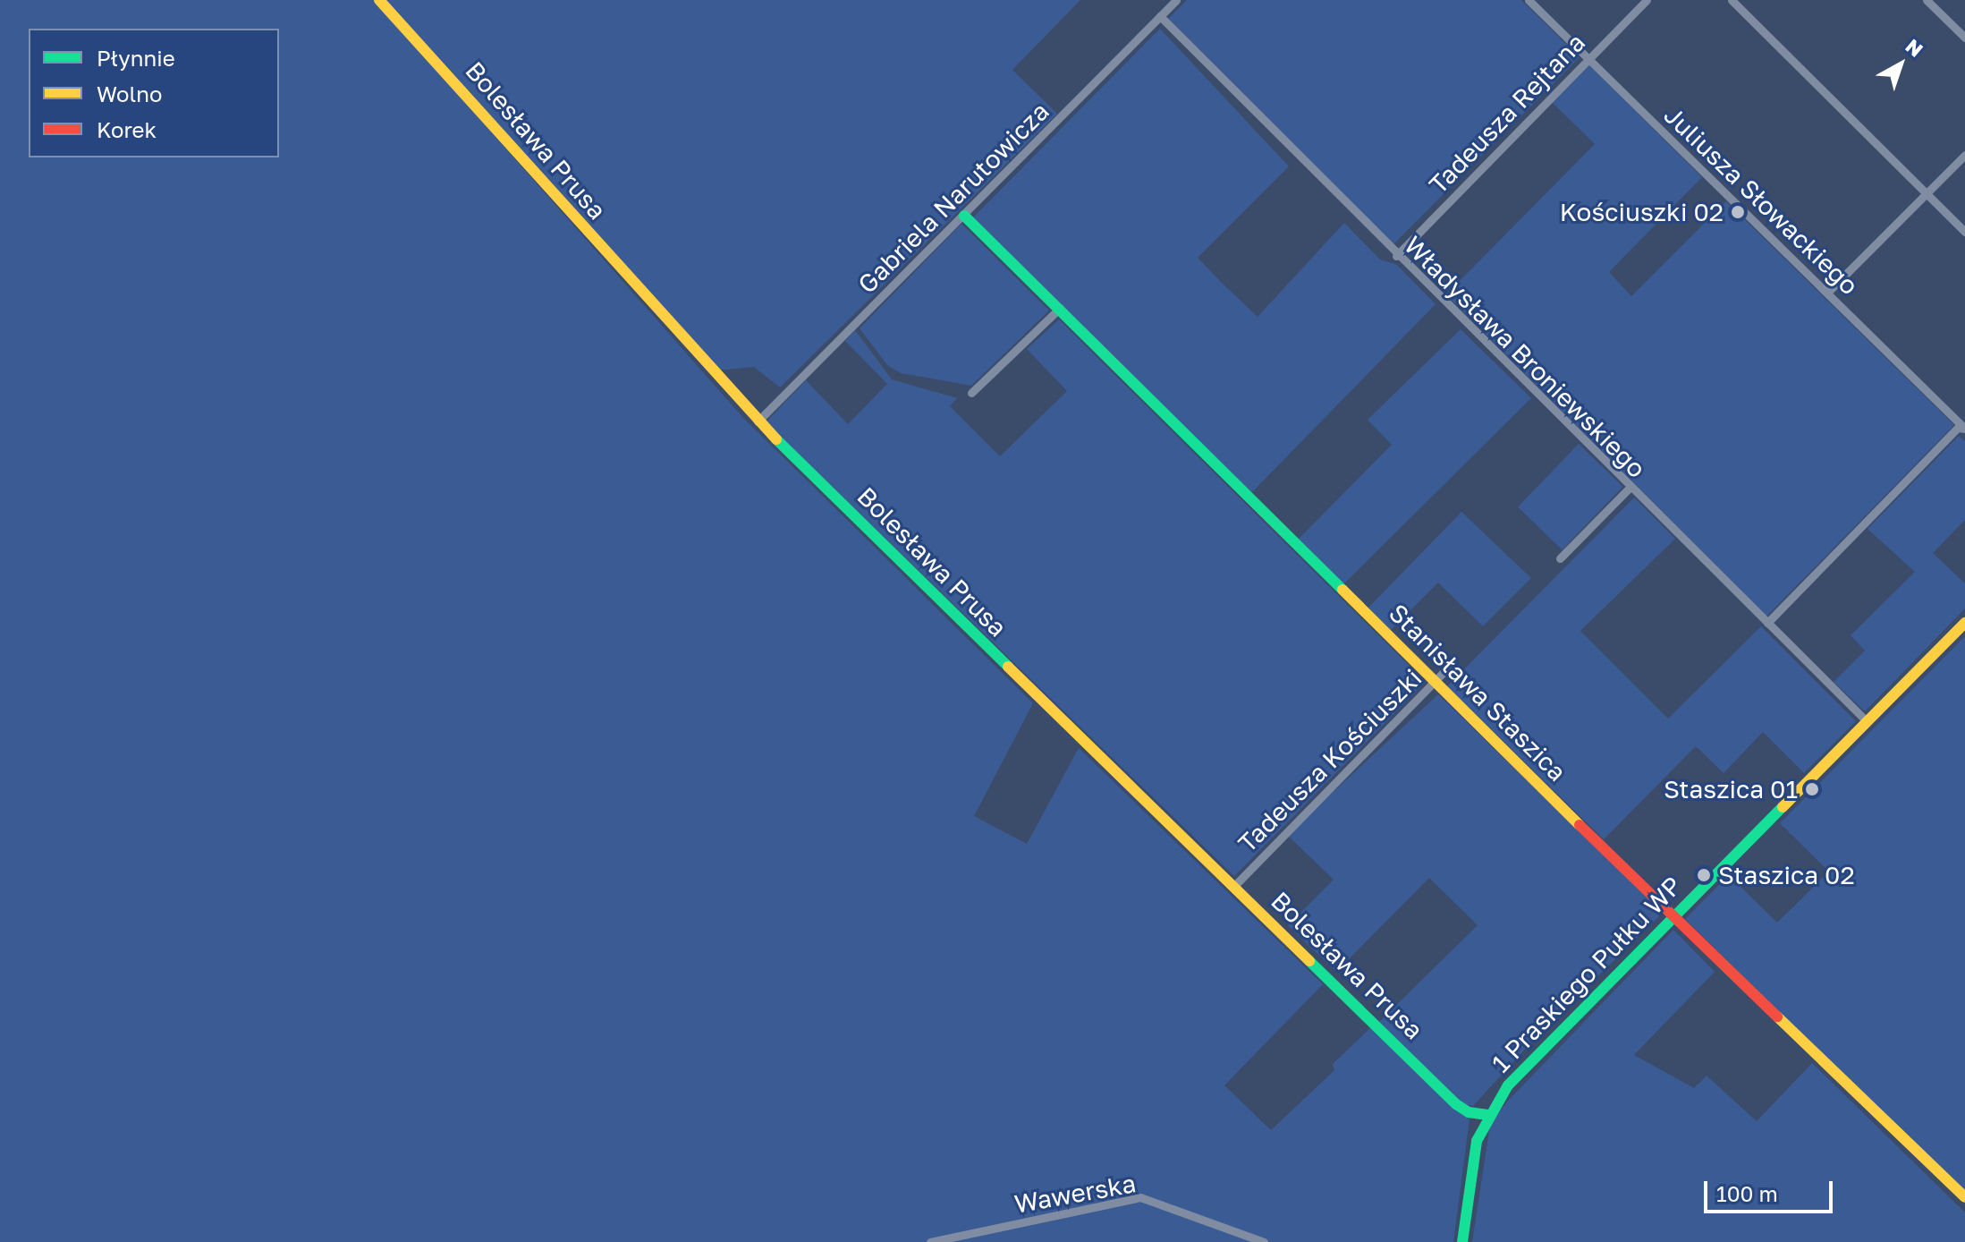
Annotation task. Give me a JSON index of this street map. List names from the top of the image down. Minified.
{"streets":{"street":["Tadeusza Rejtana","Bolesława Prusa","Gabriela Narutowicza","Juliusza Słowackiego","Władysława Broniewskiego","Stanisława Staszica","Tadeusza Kościuszki","1 Praskiego Pułku WP","Wawerska"]},"crossings":[["Tadeusza Rejtana","Juliusza Słowackiego"],["Tadeusza Rejtana","Władysława Broniewskiego"],["Bolesława Prusa","Gabriela Narutowicza"],["Bolesława Prusa","Tadeusza Kościuszki"],["Bolesława Prusa","1 Praskiego Pułku WP"],["Gabriela Narutowicza","Władysława Broniewskiego"],["Gabriela Narutowicza","Stanisława Staszica"],["Władysława Broniewskiego","1 Praskiego Pułku WP"],["Stanisława Staszica","Tadeusza Kościuszki"],["Stanisława Staszica","1 Praskiego Pułku WP"]],"places":["Kościuszki 02","Staszica 01","Staszica 02"],"legend":["Płynnie","Wolno","Korek"],"scale_bar":"100 m","north":"top right"}
